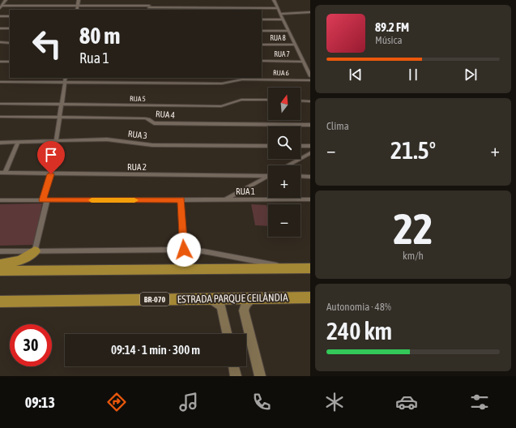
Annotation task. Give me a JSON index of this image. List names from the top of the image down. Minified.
{"streets":{"highway":["ESTRADA PARQUE CEILÂNDIA","BR-070"],"street":["RUA 8","RUA 7","RUA 6","RUA 5","RUA 4","RUA 3","RUA 2","RUA 1"]},"north":"top","page":{"turn":["80 m","Rua 1"],"song":["89.2 FM","Música"],"map_buttons":["+","−"],"tile":["Clima",["22","km/h"],["Autonomia · 48%","240 km"]],"heat":["−","21.5°","+"],"limit":"30","trip":"09:14 · 1 min · 300 m","tabs":"09:13"}}
